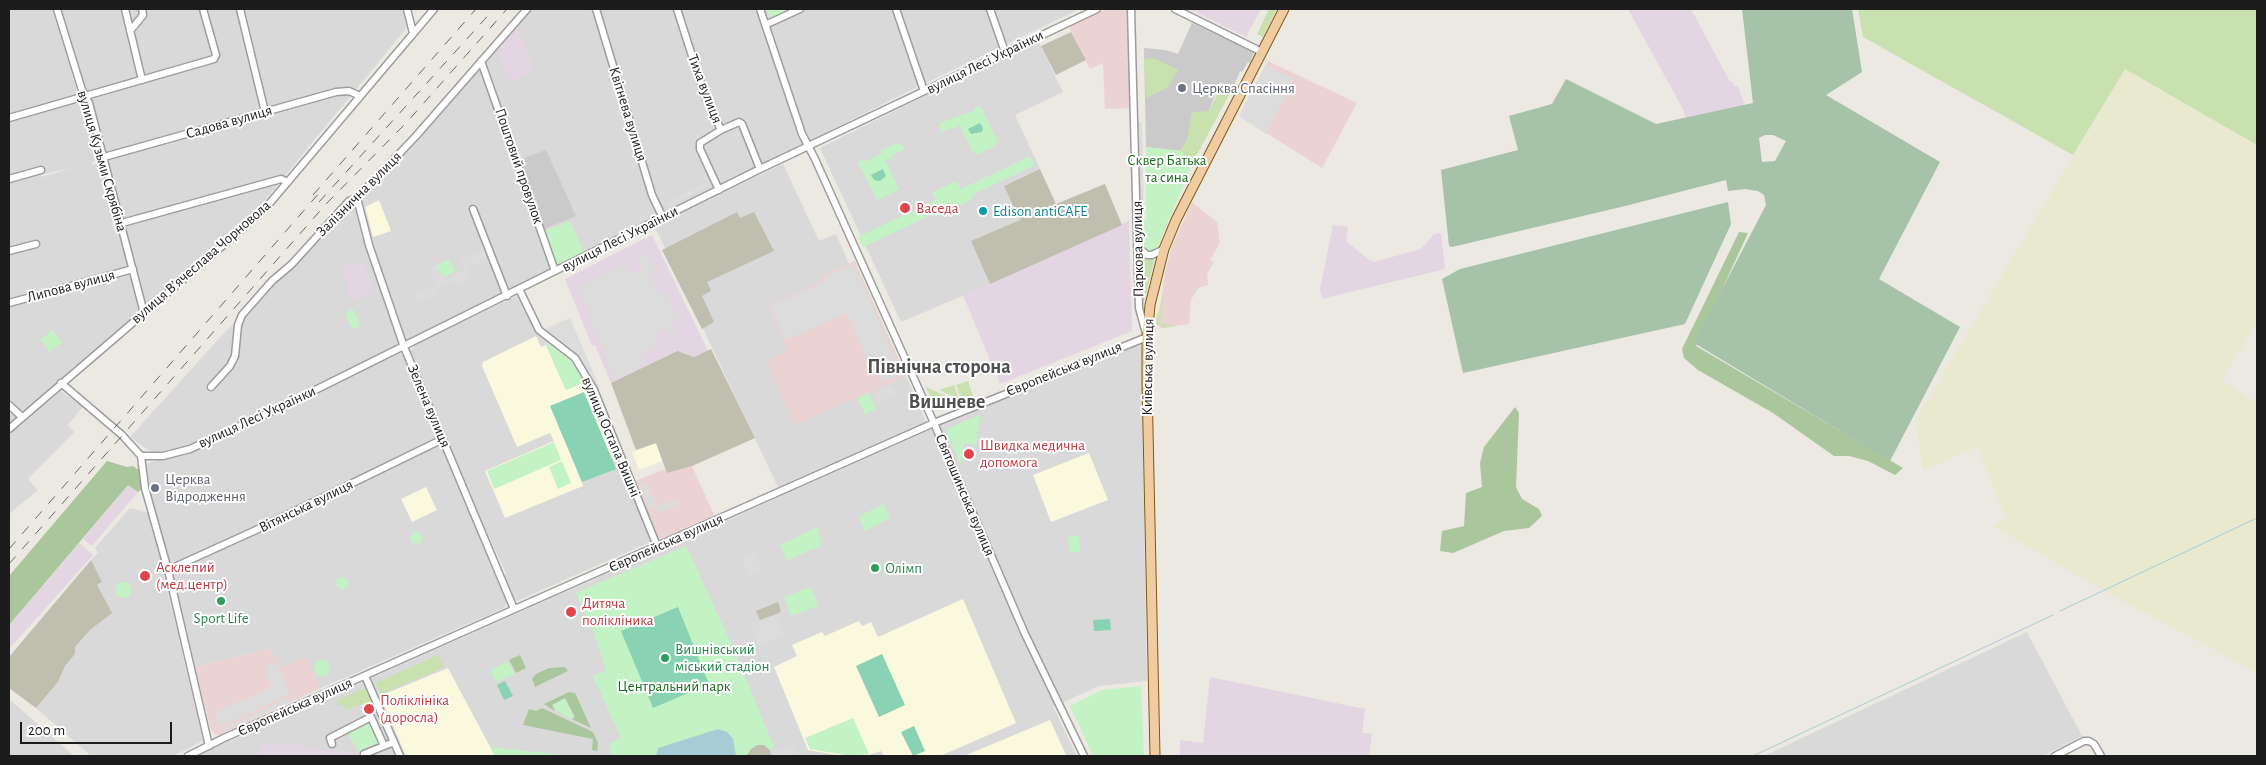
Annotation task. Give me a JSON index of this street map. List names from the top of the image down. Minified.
{"streets":{"main road":["Київська вулиця"],"street":["вулиця Лесі Українки","Тиха вулиця","Квітнева вулиця","Садова вулиця","вулиця Кузьми Скрябіна","Поштовий провулок","Залізнична вулиця","Паркова вулиця","вулиця Вʼячеслава Чорновола","Липова вулиця","Європейська вулиця","Зелена вулиця","вулиця Остапа Вишні","Святошинська вулиця","Вітянська вулиця"]},"crossings":[["вулиця Лесі Українки","Тиха вулиця"],["вулиця Лесі Українки","Квітнева вулиця"],["вулиця Лесі Українки","Поштовий провулок"],["вулиця Лесі Українки","Зелена вулиця"],["вулиця Лесі Українки","вулиця Остапа Вишні"],["вулиця Лесі Українки","Святошинська вулиця"],["Садова вулиця","вулиця Кузьми Скрябіна"],["Садова вулиця","вулиця Вʼячеслава Чорновола"],["вулиця Кузьми Скрябіна","вулиця Вʼячеслава Чорновола"],["вулиця Кузьми Скрябіна","Липова вулиця"],["Поштовий провулок","Залізнична вулиця"],["Залізнична вулиця","Зелена вулиця"],["Паркова вулиця","Київська вулиця"],["Паркова вулиця","Європейська вулиця"],["Київська вулиця","Європейська вулиця"],["Європейська вулиця","Зелена вулиця"],["Європейська вулиця","вулиця Остапа Вишні"],["Європейська вулиця","Святошинська вулиця"],["Зелена вулиця","Вітянська вулиця"]],"districts":["Північна сторона","Вишневе"],"parks":["Сквер Батька та сина","Центральний парк"],"places":["Церква Спасіння","Васеда","Edison antiCAFE","Швидка медична допомога","Церква Відродження","Олімп","Асклепий (мед.центр)","Sport Life","Дитяча полікліника","Вишнівський міський стадіон","Поліклініка (доросла)"],"scale_bar":"200 m"}
